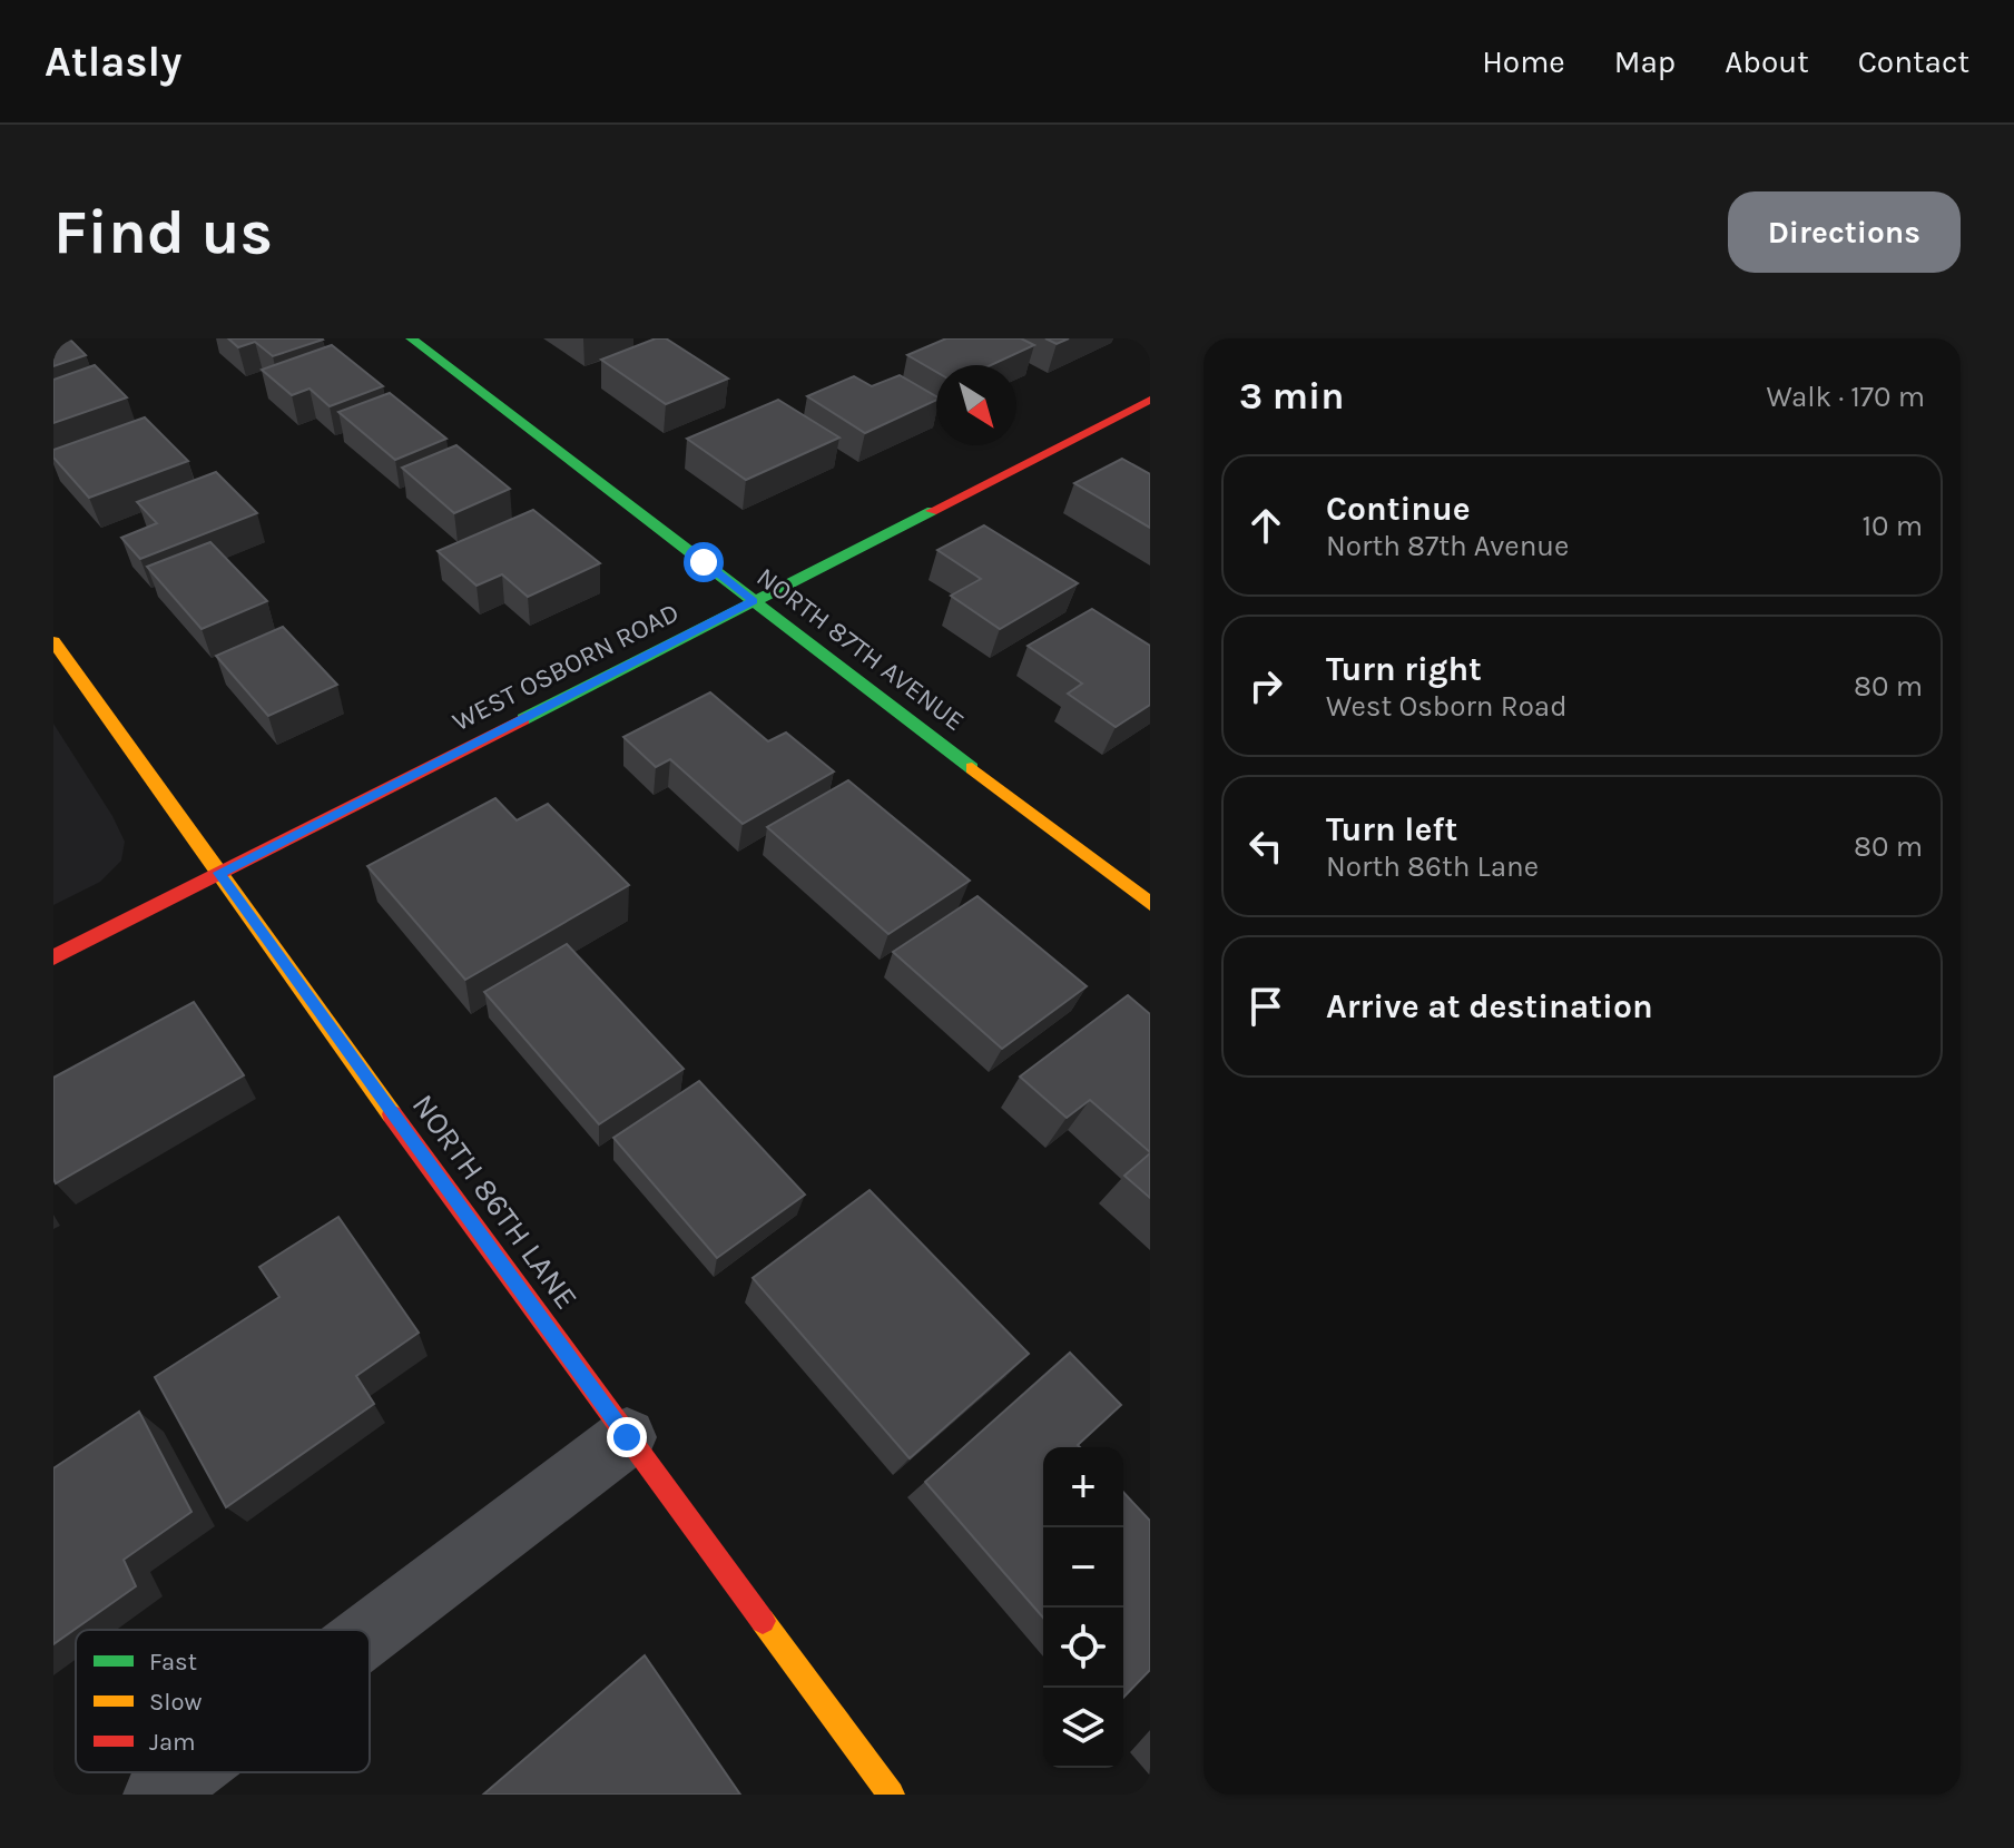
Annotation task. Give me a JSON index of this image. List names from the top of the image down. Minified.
{"streets":{"street":["NORTH 87TH AVENUE","WEST OSBORN ROAD","NORTH 86TH LANE"]},"crossings":[["NORTH 87TH AVENUE","WEST OSBORN ROAD"],["WEST OSBORN ROAD","NORTH 86TH LANE"]],"legend":["Fast","Slow","Jam"],"north":"bottom right","page":{"header":"Atlasly","nav":["Home","Map","About","Contact"],"buttons":"Directions","title":"Find us","heading":["3 min","Walk · 170 m"],"list":[["Continue","North 87th Avenue","10 m"],["Turn right","West Osborn Road","80 m"],["Turn left","North 86th Lane","80 m"],"Arrive at destination"],"map_buttons":["+","−"]}}
